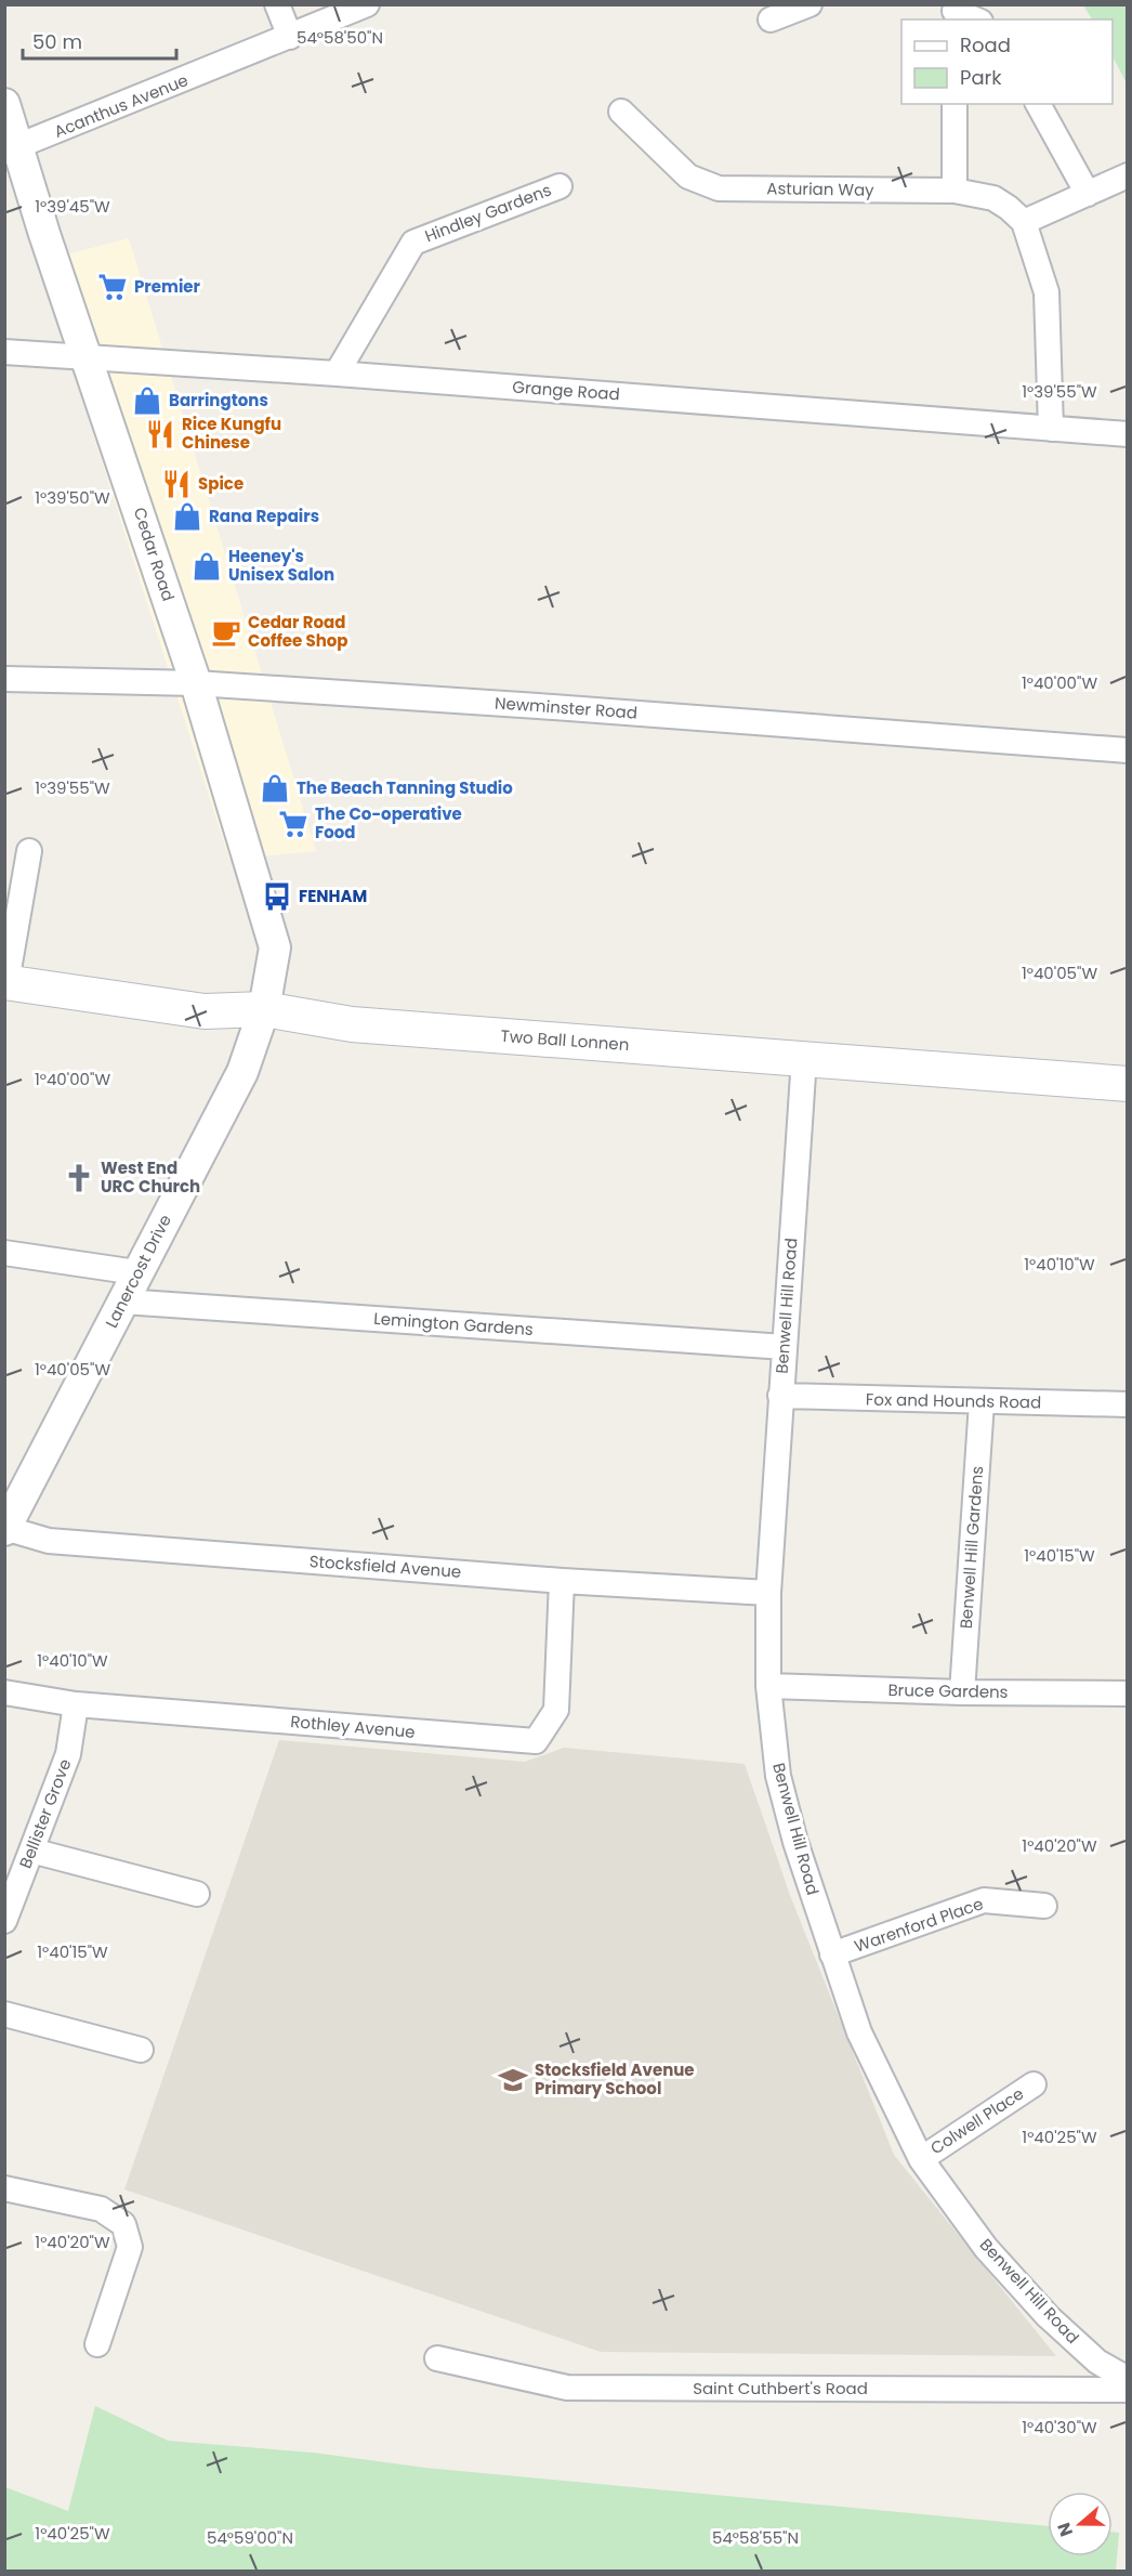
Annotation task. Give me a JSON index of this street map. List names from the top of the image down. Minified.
{"streets":{"main road":["Two Ball Lonnen"],"street":["Acanthus Avenue","Asturian Way","Hindley Gardens","Grange Road","Cedar Road","Newminster Road","Lanercost Drive","Benwell Hill Road","Lemington Gardens","Fox and Hounds Road","Benwell Hill Gardens","Stocksfield Avenue","Bruce Gardens","Rothley Avenue","Bellister Grove","Warenford Place","Colwell Place","Saint Cuthbert's Road"]},"crossings":[["Acanthus Avenue","Cedar Road"],["Hindley Gardens","Grange Road"],["Grange Road","Cedar Road"],["Cedar Road","Newminster Road"],["Cedar Road","Two Ball Lonnen"],["Cedar Road","Lanercost Drive"],["Two Ball Lonnen","Lanercost Drive"],["Two Ball Lonnen","Benwell Hill Road"],["Lanercost Drive","Lemington Gardens"],["Lanercost Drive","Stocksfield Avenue"],["Benwell Hill Road","Lemington Gardens"],["Benwell Hill Road","Fox and Hounds Road"],["Benwell Hill Road","Stocksfield Avenue"],["Benwell Hill Road","Bruce Gardens"],["Benwell Hill Road","Warenford Place"],["Benwell Hill Road","Colwell Place"],["Fox and Hounds Road","Benwell Hill Gardens"],["Benwell Hill Gardens","Bruce Gardens"],["Stocksfield Avenue","Rothley Avenue"],["Rothley Avenue","Bellister Grove"]],"places":{"supermarket":["Premier","The Co-operative Food"],"shop":["Barringtons","Rana Repairs","Heeney's Unisex Salon","The Beach Tanning Studio"],"restaurant":["Rice Kungfu Chinese","Spice"],"cafe":["Cedar Road Coffee Shop"],"bus stop":["FENHAM"],"church":["West End URC Church"],"school or university":["Stocksfield Avenue Primary School"]},"legend":["Road","Park"],"scale_bar":"50 m","north":"left","coordinates":["54°58'50\"N","1°39'45\"W","1°39'55\"W","1°39'50\"W","1°40'00\"W","1°40'05\"W","1°40'10\"W","1°40'15\"W","1°40'20\"W","1°40'25\"W","1°40'30\"W","54°59'00\"N","54°58'55\"N"]}
